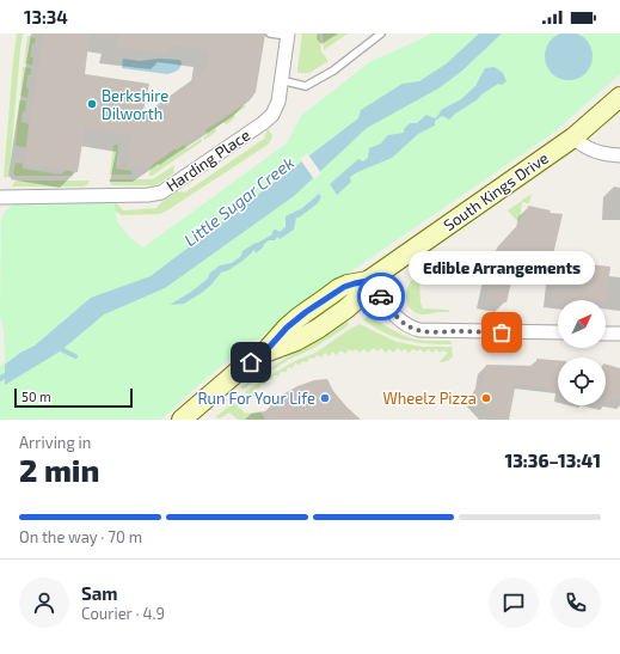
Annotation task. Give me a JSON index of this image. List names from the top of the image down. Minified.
{"streets":{"main road":["South Kings Drive"],"street":["Harding Place"]},"water":["Little Sugar Creek"],"places":["Berkshire Dilworth","Edible Arrangements","Run For Your Life","Wheelz Pizza"],"scale_bar":"50 m","north":"top right","page":{"status":"13:34","bubble":"Edible Arrangements","scale":"50 m","heading":["2 min","Arriving in","13:36–13:41"],"panel":["Sam","Courier · 4.9"],"bar":"On the way · 70 m"}}
